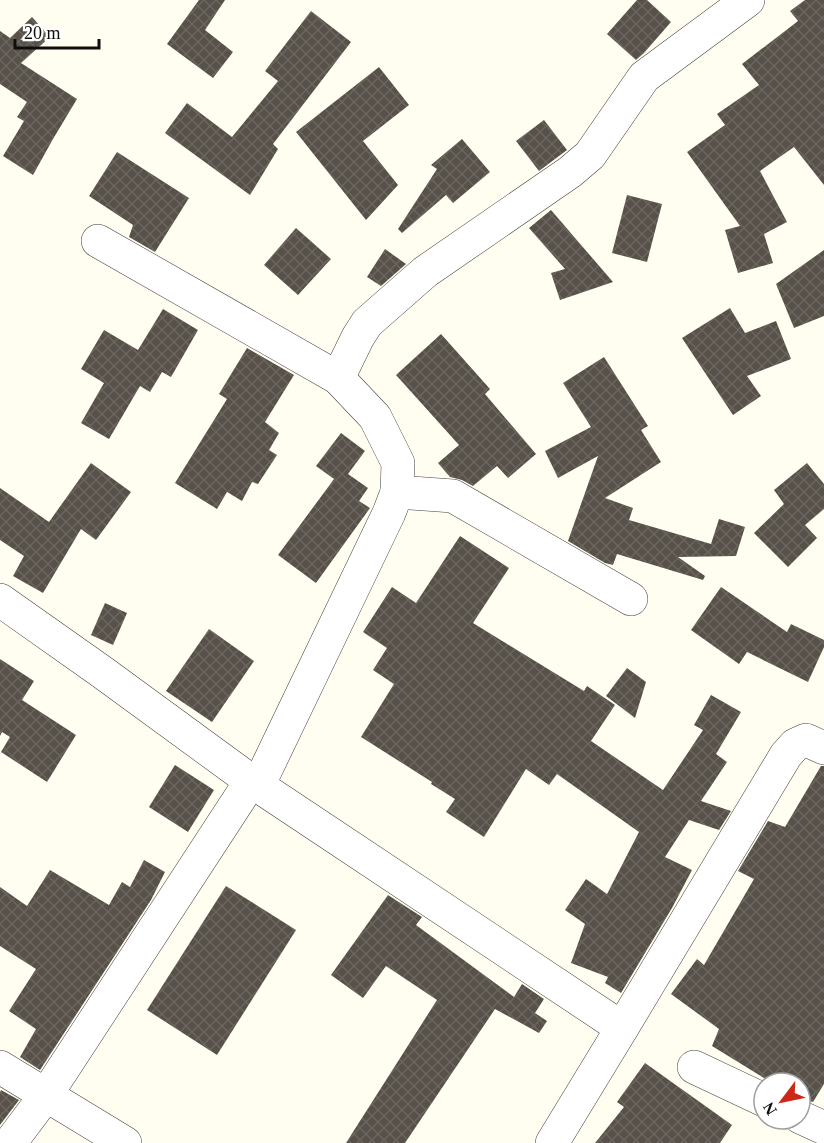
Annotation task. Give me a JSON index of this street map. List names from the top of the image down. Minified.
{"scale_bar":"20 m","north":"bottom left"}
